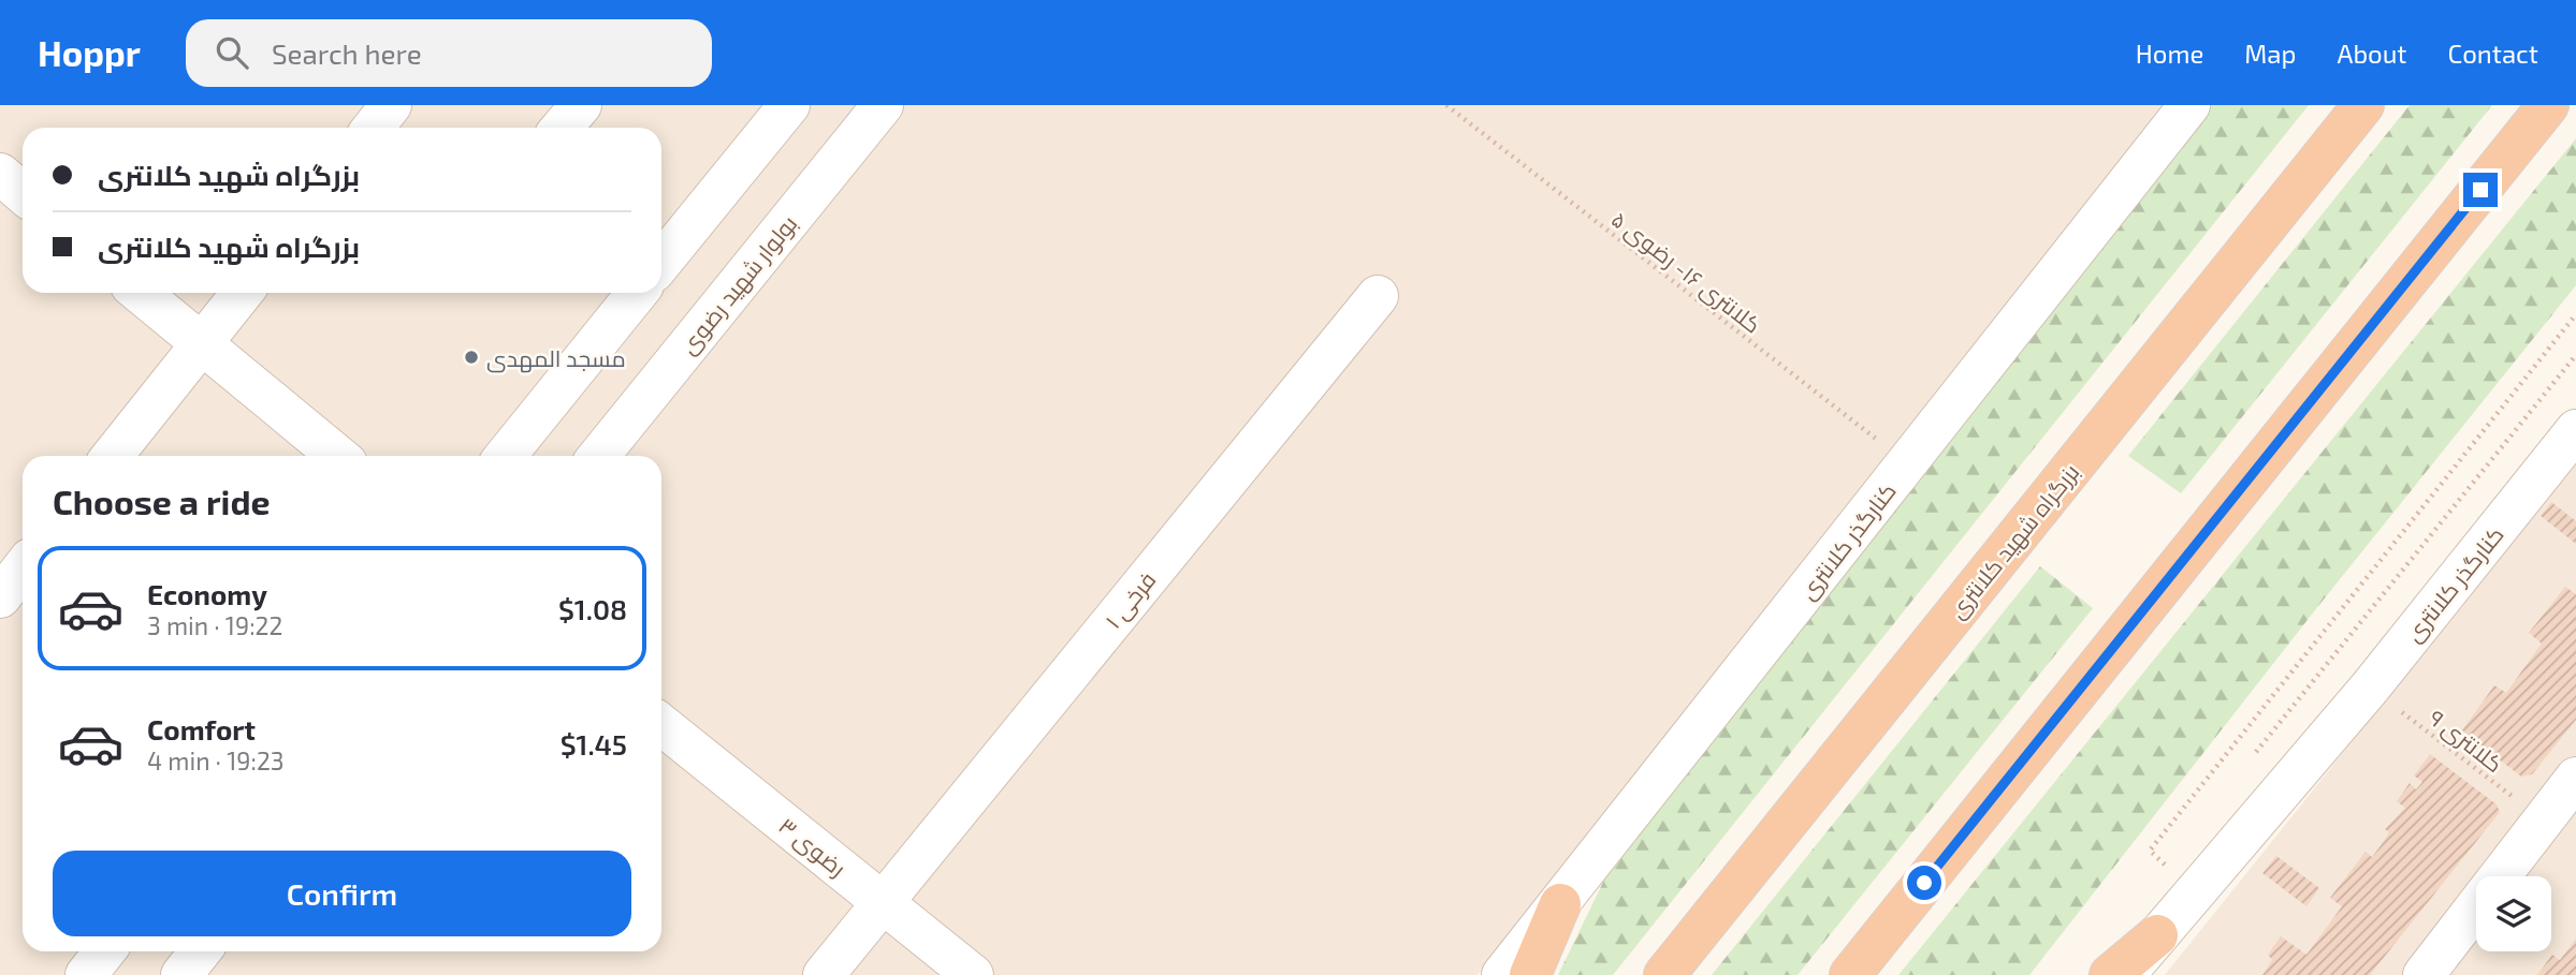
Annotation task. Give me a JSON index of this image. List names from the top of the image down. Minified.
{"streets":{"highway":["بزرگراه شهید کلانتری"],"street":["بولوار شهید رضوی","کنارگذر کلانتری","فرخی ۱","رضوی ۳"],"path":["کلانتری ۱۶- رضوی ۵","کلانتری ۹"]},"crossings":[["کلانتری ۱۶- رضوی ۵","کنارگذر کلانتری"],["کنارگذر کلانتری","کلانتری ۹"],["فرخی ۱","رضوی ۳"]],"places":["مسجد المهدی"],"page":{"header":"Hoppr","search":"Search here","nav":["Home","Map","About","Contact"],"banner":["بزرگراه شهید کلانتری","بزرگراه شهید کلانتری"],"heading":"Choose a ride","list":[{"name":"Economy","note":"3 min · 19:22","value":"$1.08"},{"name":"Comfort","note":"4 min · 19:23","value":"$1.45"}],"buttons":"Confirm"}}
